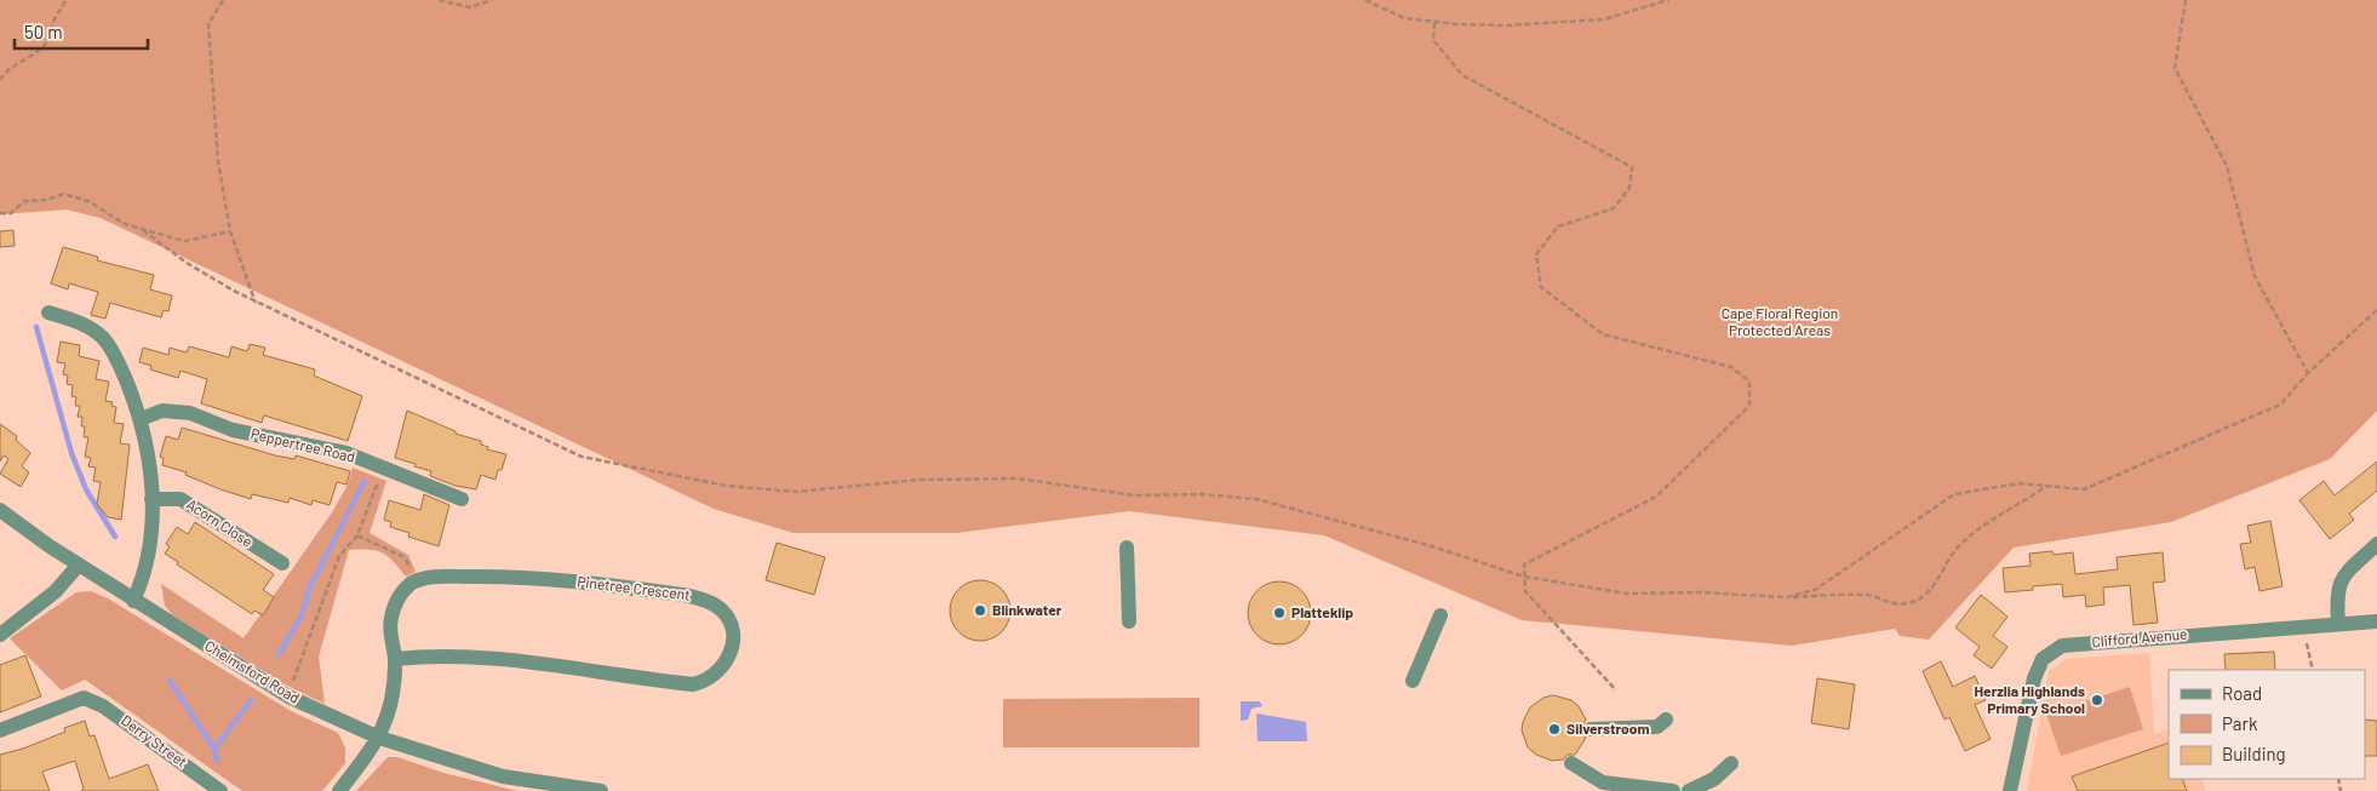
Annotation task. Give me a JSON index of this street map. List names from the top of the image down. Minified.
{"streets":{"street":["Peppertree Road","Acorn Close","Pinetree Crescent","Clifford Avenue","Chelmsford Road","Derry Street"]},"parks":["Cape Floral Region Protected Areas"],"places":["Blinkwater","Platteklip","Herzlia Highlands Primary School","Silverstroom"],"legend":["Road","Park","Building"],"scale_bar":"50 m"}
